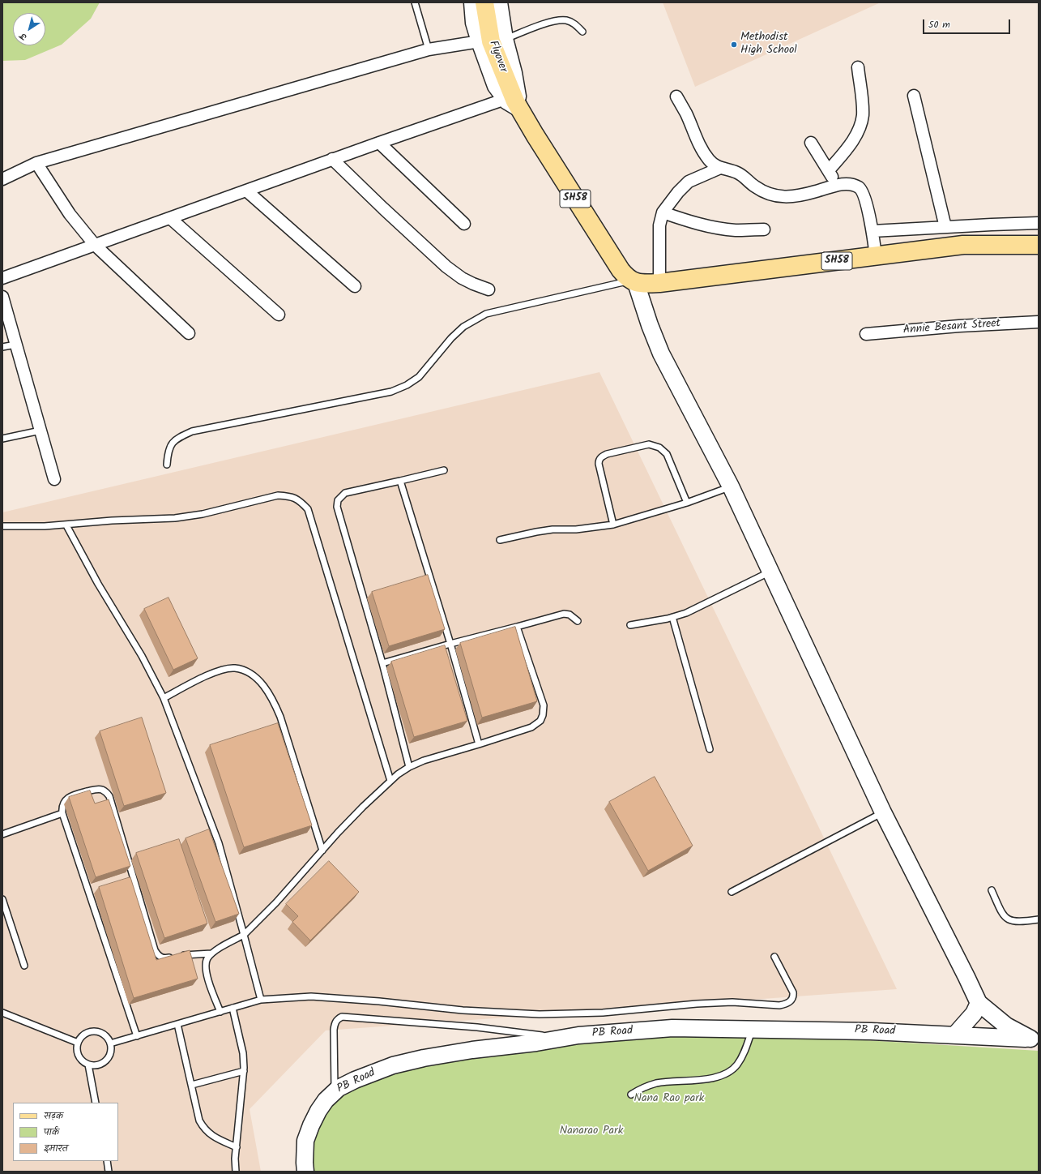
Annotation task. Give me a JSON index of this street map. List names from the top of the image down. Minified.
{"streets":{"main road":["Flyover","SH58"],"street":["Annie Besant Street","PB Road"]},"crossings":[["Flyover","SH58"]],"parks":["Nana Rao park","Nanarao Park"],"places":["Methodist High School"],"legend":["सड़क","पार्क","इमारत"],"scale_bar":"50 m","north":"bottom left"}
